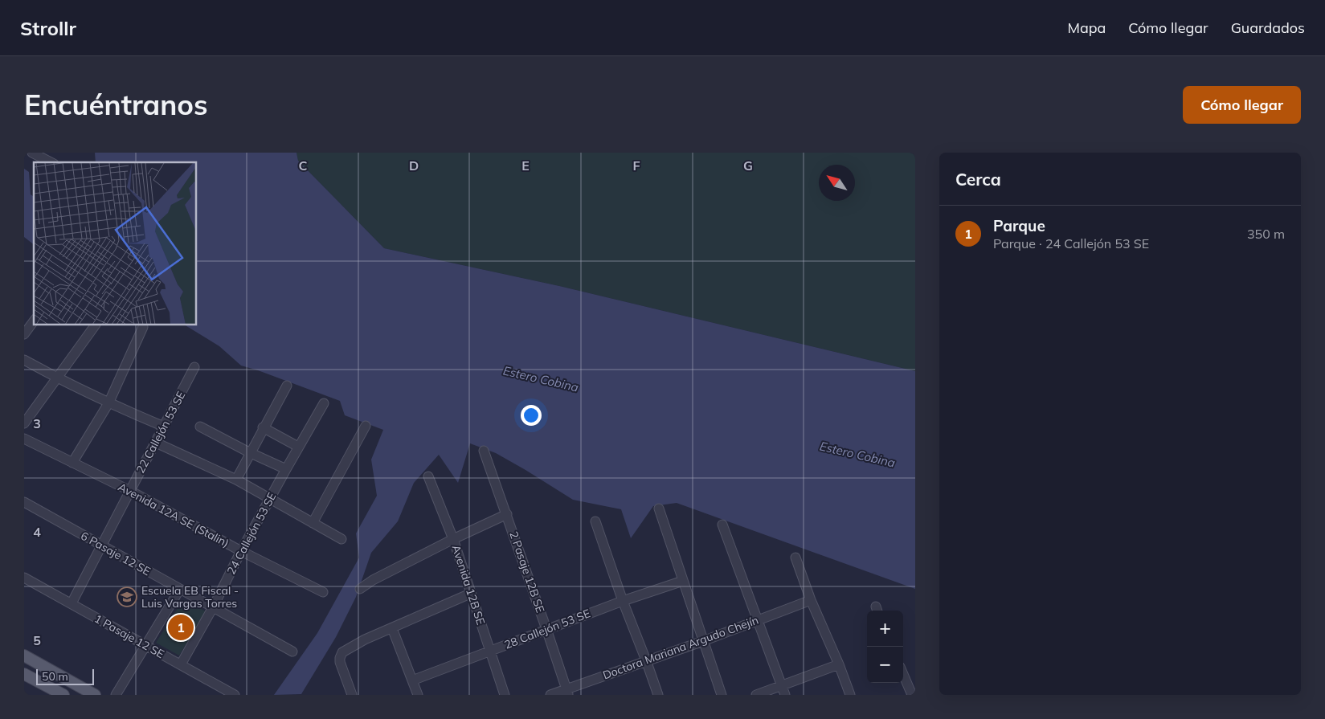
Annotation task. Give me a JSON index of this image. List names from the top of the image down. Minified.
{"streets":{"street":["22 Callejón 53 SE","Avenida 12A SE (Stalin)","24 Callejón 53 SE","6 Pasaje 12 SE","2 Pasaje 12B SE","Avenida 12B SE","28 Callejón 53 SE","1 Pasaje 12 SE","Doctora Mariana Argudo Chejín"]},"crossings":[["22 Callejón 53 SE","Avenida 12A SE (Stalin)"],["22 Callejón 53 SE","6 Pasaje 12 SE"],["22 Callejón 53 SE","1 Pasaje 12 SE"],["Avenida 12A SE (Stalin)","24 Callejón 53 SE"],["24 Callejón 53 SE","6 Pasaje 12 SE"],["24 Callejón 53 SE","1 Pasaje 12 SE"],["2 Pasaje 12B SE","28 Callejón 53 SE"],["2 Pasaje 12B SE","Doctora Mariana Argudo Chejín"],["Avenida 12B SE","28 Callejón 53 SE"]],"water":["Estero Cobina"],"places":{"school or university":["Escuela EB Fiscal - Luis Vargas Torres"]},"scale_bar":"50 m","north":"top left","page":{"header":"Strollr","nav":["Mapa","Cómo llegar","Guardados"],"buttons":"Cómo llegar","title":"Encuéntranos","heading":"Cerca","list":[{"mark":"1","name":"Parque","note":"Parque · 24 Callejón 53 SE","value":"350 m"}],"map_buttons":["+","−"],"pins":"1","scale":"50 m"},"grid":{"columns":["C","D","E","F","G"],"rows":["3","4","5"]}}
